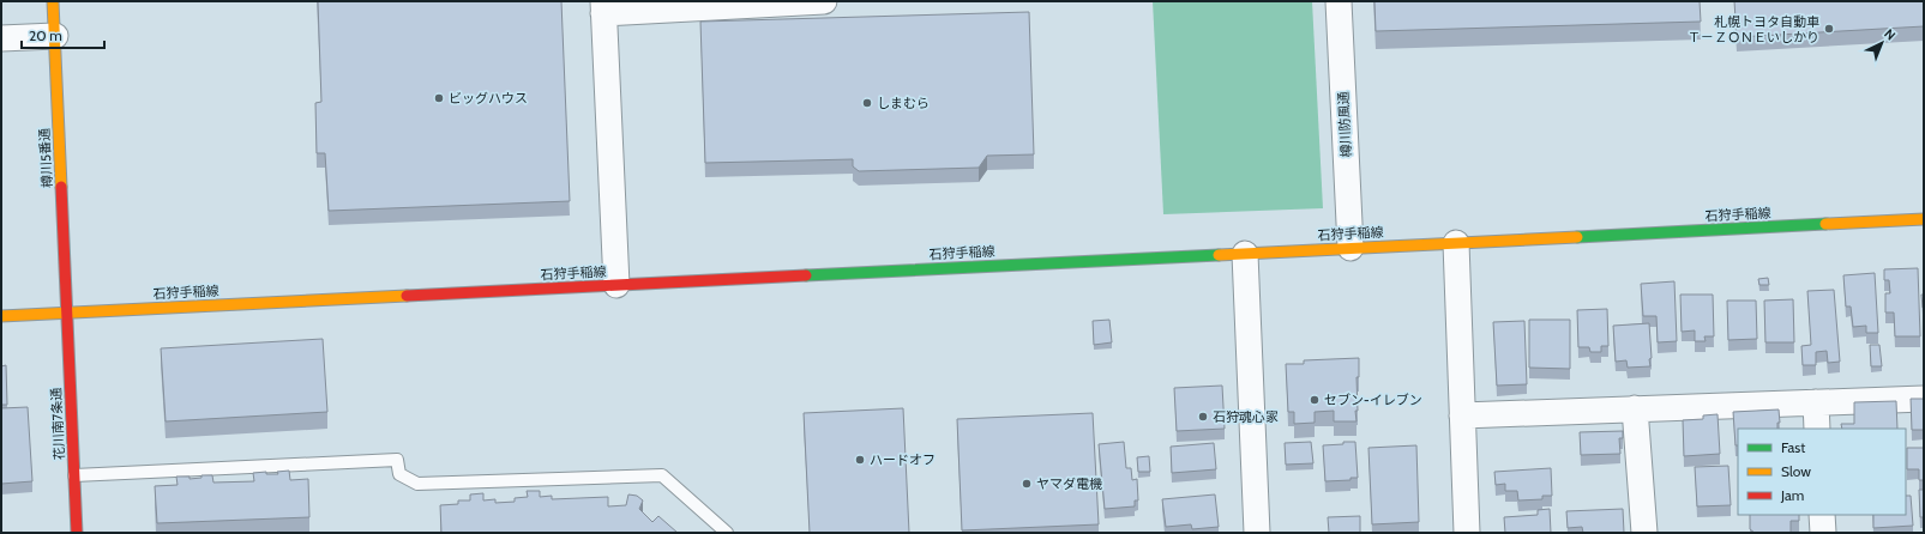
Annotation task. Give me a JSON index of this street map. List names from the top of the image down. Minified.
{"streets":{"main road":["樽川5番通","石狩手稲線","花川南7条通"],"street":["樽川防風通"]},"crossings":[["樽川防風通","石狩手稲線"],["樽川5番通","石狩手稲線"],["樽川5番通","花川南7条通"],["石狩手稲線","花川南7条通"]],"places":["札幌トヨタ自動車 Ｔ－ＺＯＮＥいしかり","ビッグハウス","しまむら","セブン-イレブン","石狩魂心家","ハードオフ","ヤマダ電機"],"legend":["Fast","Slow","Jam"],"scale_bar":"20 m","north":"top right"}
